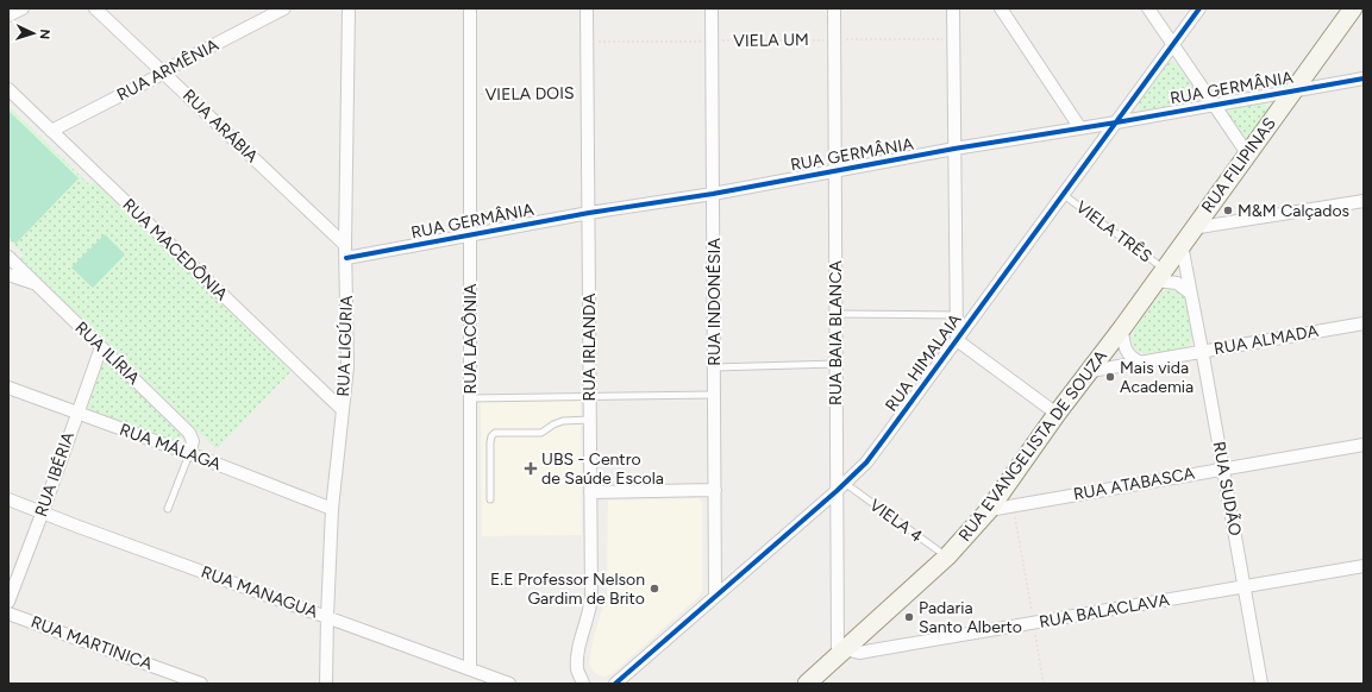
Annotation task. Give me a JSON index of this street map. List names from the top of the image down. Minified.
{"streets":{"main road":["RUA FILIPINAS","RUA EVANGELISTA DE SOUZA"],"street":["RUA ARMÊNIA","RUA GERMÂNIA","RUA ARÁBIA","RUA MACEDÔNIA","RUA INDONÉSIA","RUA BAIA BLANCA","RUA LACÔNIA","RUA ALMADA","RUA LIGÚRIA","RUA IRLANDA","RUA ILÍRIA","RUA HIMALAIA","RUA MÁLAGA","RUA IBÉRIA","RUA ATABASCA","RUA SUDÃO","RUA MANAGUA","RUA BALACLAVA","RUA MARTINICA"],"lane":["VIELA TRÊS","VIELA 4"],"path":["VIELA UM","VIELA DOIS"]},"crossings":[["VIELA UM","RUA INDONÉSIA"],["VIELA UM","RUA BAIA BLANCA"],["VIELA UM","RUA IRLANDA"],["RUA ARMÊNIA","RUA ARÁBIA"],["RUA ARMÊNIA","RUA MACEDÔNIA"],["RUA GERMÂNIA","RUA FILIPINAS"],["RUA GERMÂNIA","RUA INDONÉSIA"],["RUA GERMÂNIA","RUA BAIA BLANCA"],["RUA GERMÂNIA","RUA LACÔNIA"],["RUA GERMÂNIA","RUA LIGÚRIA"],["RUA GERMÂNIA","RUA IRLANDA"],["RUA GERMÂNIA","RUA HIMALAIA"],["VIELA DOIS","RUA LACÔNIA"],["VIELA DOIS","RUA IRLANDA"],["RUA ARÁBIA","RUA LIGÚRIA"],["RUA FILIPINAS","RUA EVANGELISTA DE SOUZA"],["VIELA TRÊS","RUA HIMALAIA"],["VIELA TRÊS","RUA EVANGELISTA DE SOUZA"],["RUA MACEDÔNIA","RUA LIGÚRIA"],["RUA INDONÉSIA","RUA HIMALAIA"],["RUA BAIA BLANCA","RUA HIMALAIA"],["RUA BAIA BLANCA","RUA EVANGELISTA DE SOUZA"],["RUA BAIA BLANCA","VIELA 4"],["RUA BAIA BLANCA","RUA BALACLAVA"],["RUA LACÔNIA","RUA MANAGUA"],["RUA ALMADA","RUA EVANGELISTA DE SOUZA"],["RUA ALMADA","RUA SUDÃO"],["RUA LIGÚRIA","RUA MÁLAGA"],["RUA LIGÚRIA","RUA MANAGUA"],["RUA ILÍRIA","RUA MÁLAGA"],["RUA ILÍRIA","RUA IBÉRIA"],["RUA HIMALAIA","VIELA 4"],["RUA EVANGELISTA DE SOUZA","RUA ATABASCA"],["RUA EVANGELISTA DE SOUZA","RUA SUDÃO"],["RUA EVANGELISTA DE SOUZA","VIELA 4"],["RUA EVANGELISTA DE SOUZA","RUA BALACLAVA"],["RUA MÁLAGA","RUA IBÉRIA"],["RUA IBÉRIA","RUA MANAGUA"],["RUA ATABASCA","RUA SUDÃO"],["RUA SUDÃO","RUA BALACLAVA"]],"places":{"other":["M&M Calçados","Mais vida Academia","E.E Professor Nelson Gardim de Brito","Padaria Santo Alberto"],"health":["UBS - Centro de Saúde Escola"]},"north":"right"}
